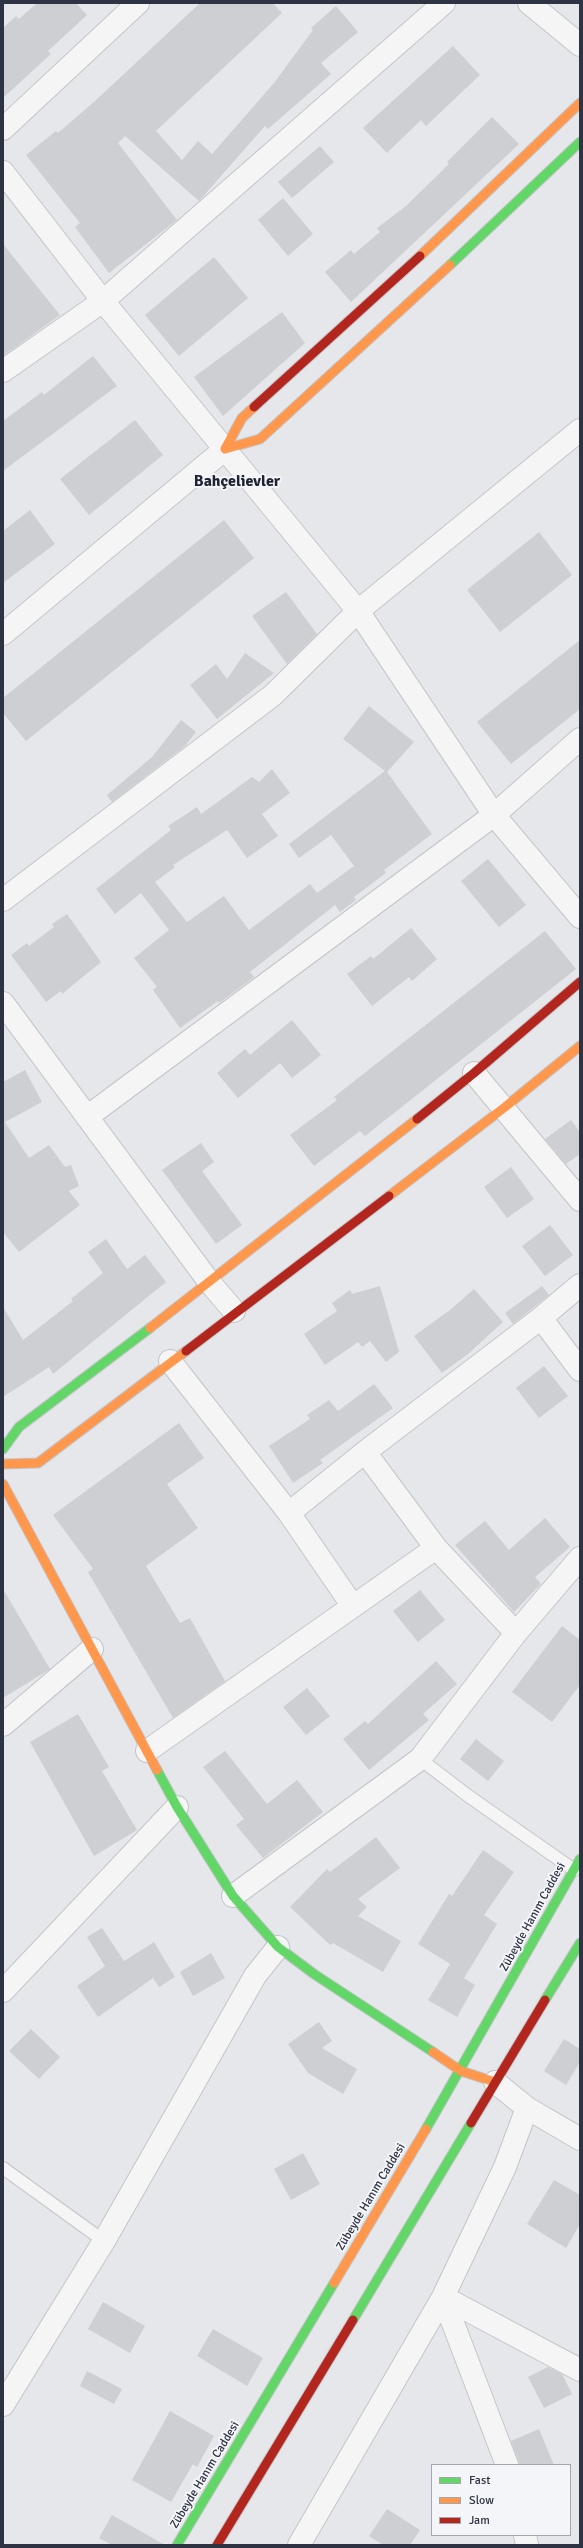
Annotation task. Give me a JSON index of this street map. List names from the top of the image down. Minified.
{"streets":{"street":["Zübeyde Hanım Caddesi"]},"districts":["Bahçelievler"],"legend":["Fast","Slow","Jam"]}
